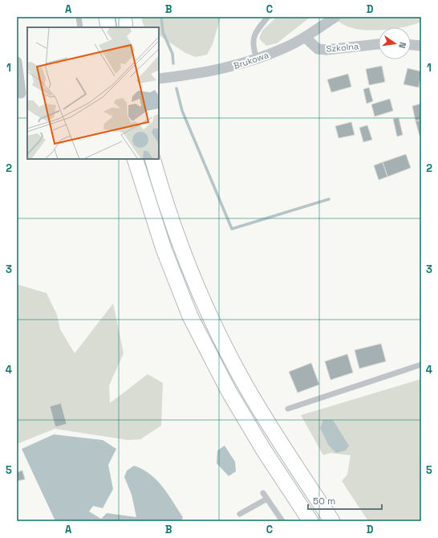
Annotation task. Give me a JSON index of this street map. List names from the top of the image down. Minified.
{"streets":{"street":["Szkolna","Brukowa"]},"crossings":[["Szkolna","Brukowa"]],"scale_bar":"50 m","north":"right","grid":{"columns":["A","B","C","D"],"rows":["1","2","3","4","5"]}}
